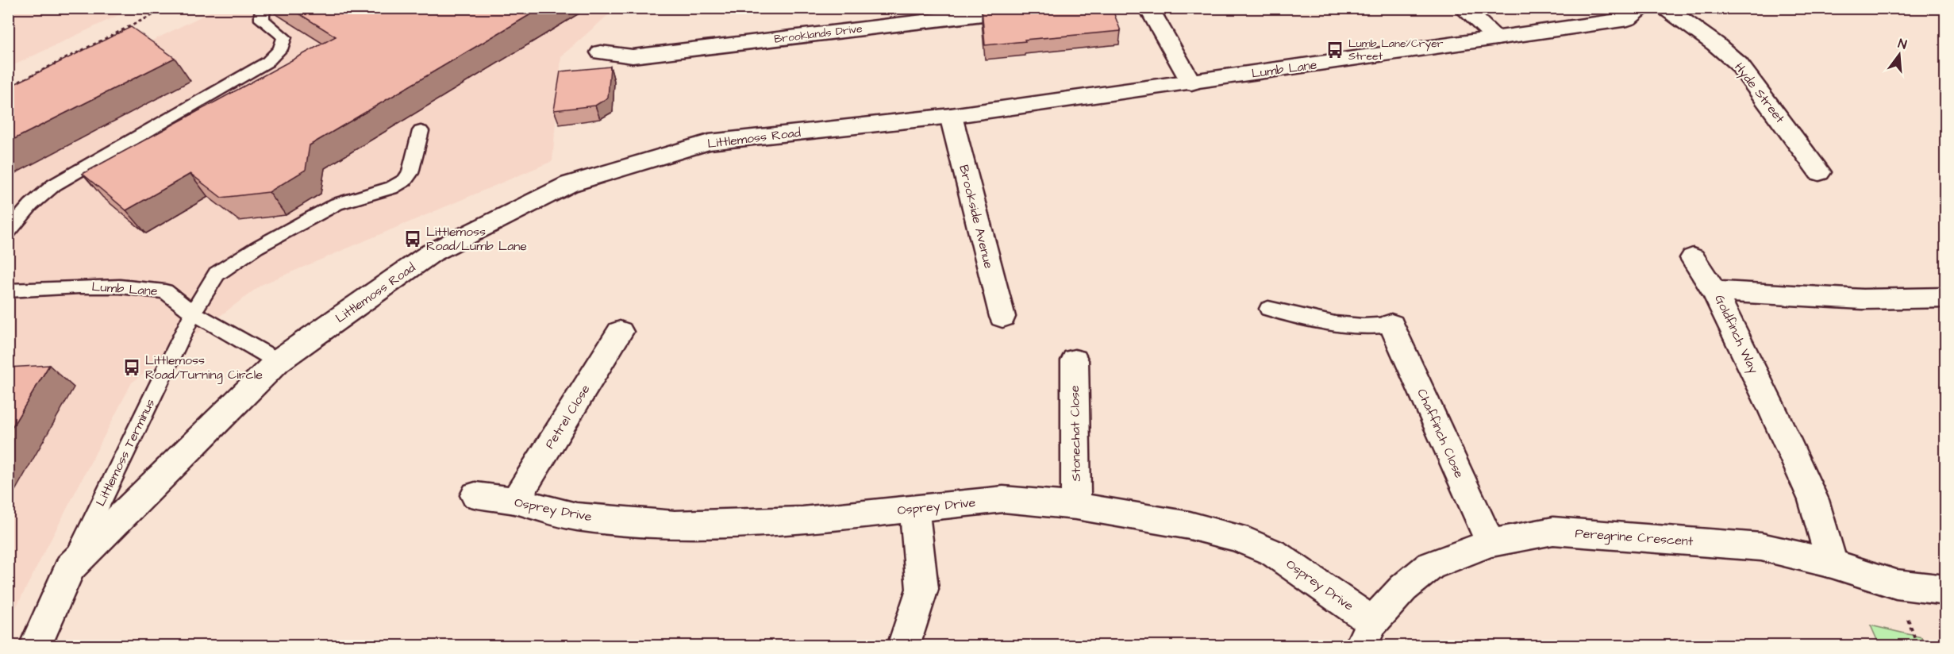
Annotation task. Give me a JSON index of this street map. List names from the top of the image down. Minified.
{"streets":{"street":["Brooklands Drive","Lumb Lane","Hyde Street","Littlemoss Road","Brookside Avenue","Goldfinch Way","Petrel Close","Stonechat Close","Chaffinch Close","Osprey Drive","Peregrine Crescent"],"lane":["Littlemoss Terminus"]},"crossings":[["Lumb Lane","Littlemoss Road"],["Lumb Lane","Brookside Avenue"],["Lumb Lane","Littlemoss Terminus"],["Littlemoss Road","Brookside Avenue"],["Littlemoss Road","Littlemoss Terminus"],["Goldfinch Way","Peregrine Crescent"],["Petrel Close","Osprey Drive"],["Stonechat Close","Osprey Drive"],["Chaffinch Close","Peregrine Crescent"],["Osprey Drive","Peregrine Crescent"]],"places":{"bus stop":["Lumb Lane/Cryer Street","Littlemoss Road/Lumb Lane","Littlemoss Road/Turning Circle"]},"north":"top"}
